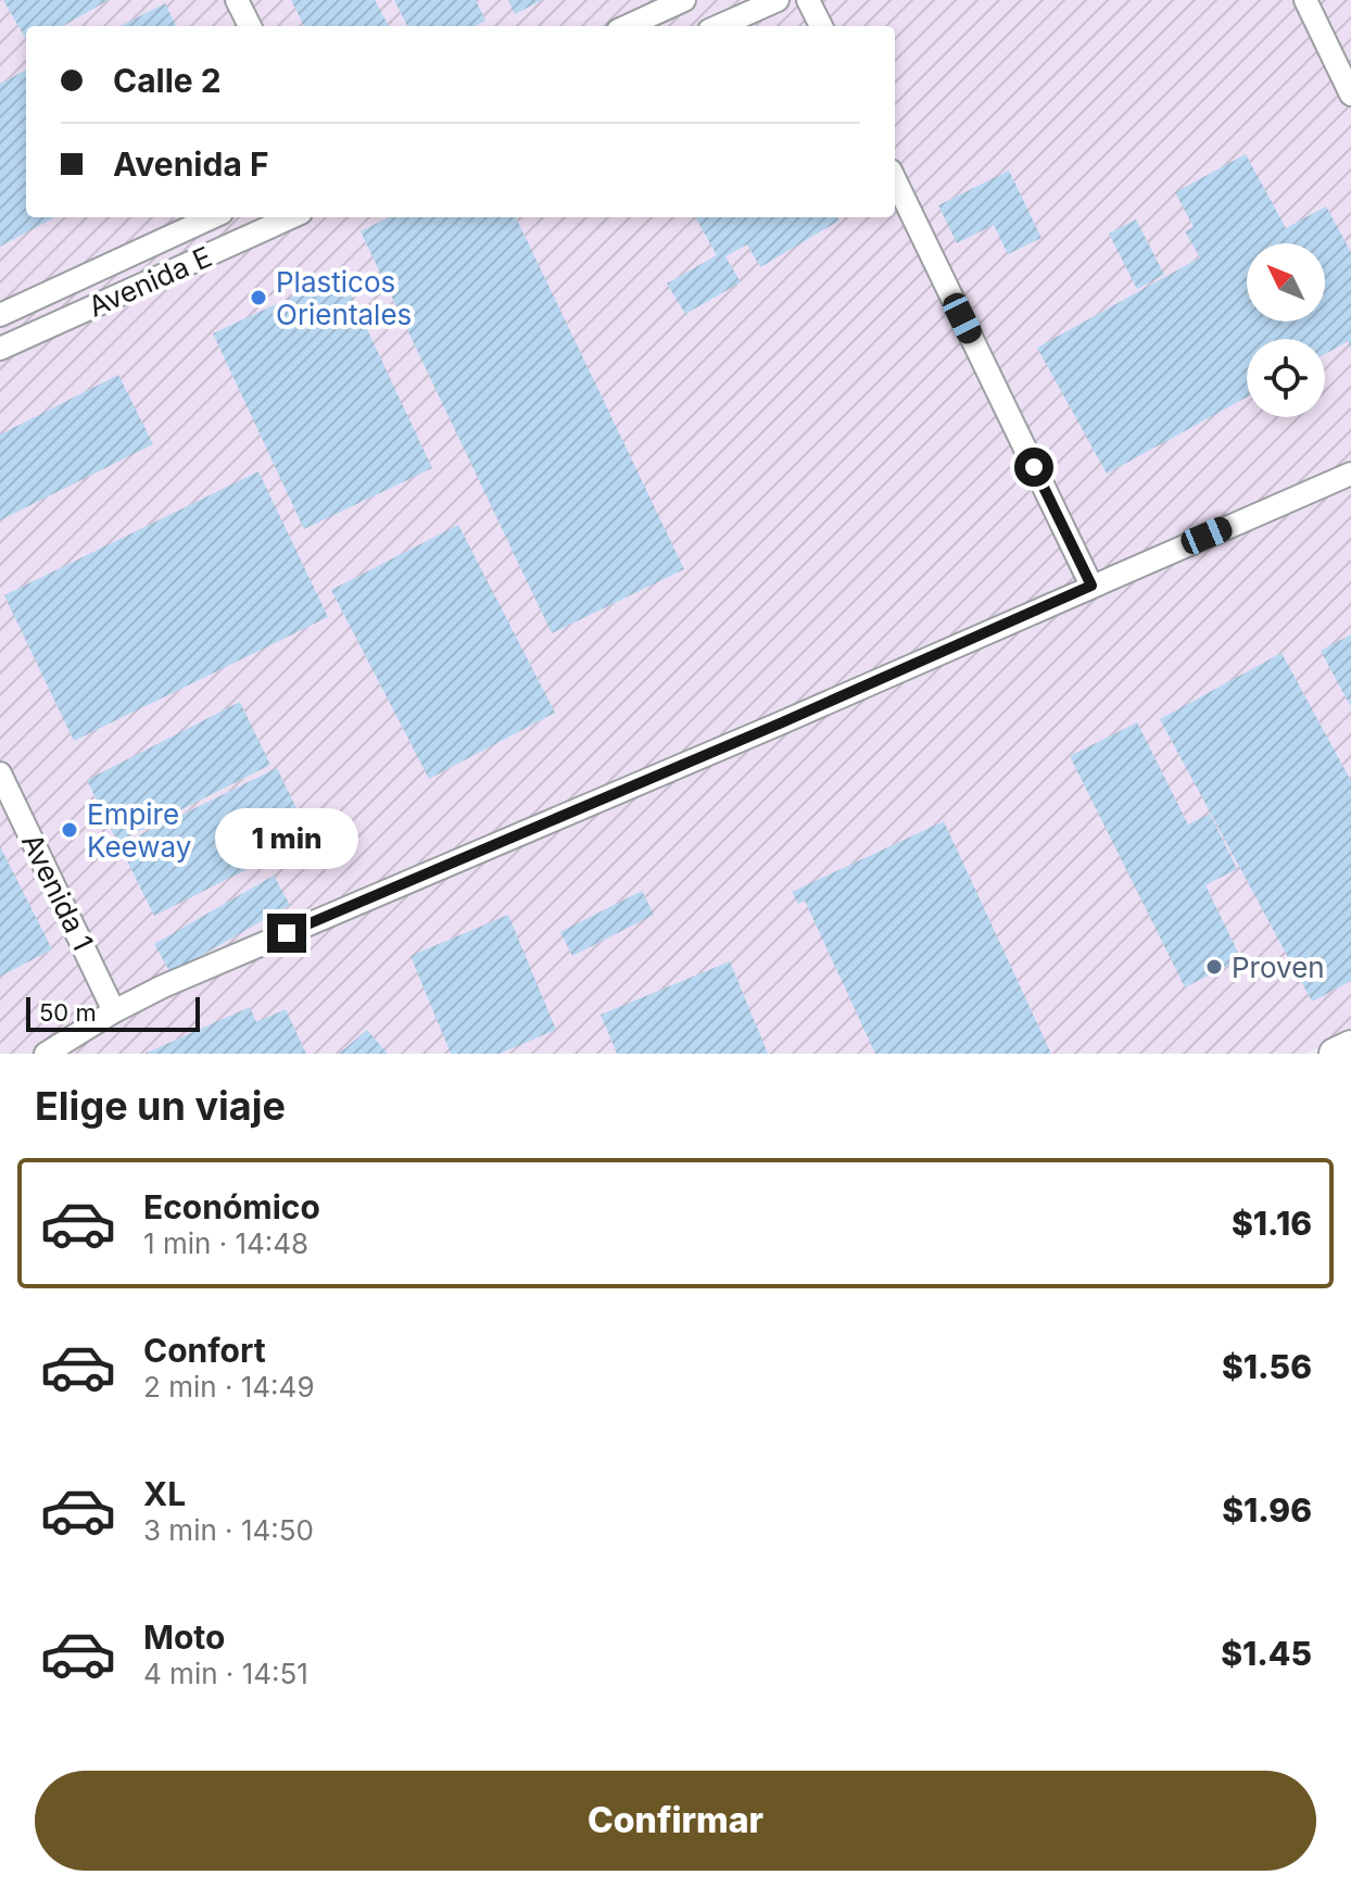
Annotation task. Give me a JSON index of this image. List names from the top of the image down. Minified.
{"streets":{"street":["Avenida E","Avenida 1"]},"places":["Plasticos Orientales","Empire Keeway","Proven"],"scale_bar":"50 m","north":"top left","page":{"banner":["Calle 2","Avenida F"],"bubble":"1 min","scale":"50 m","heading":"Elige un viaje","list":[{"name":"Económico","note":"1 min · 14:48","value":"$1.16"},{"name":"Confort","note":"2 min · 14:49","value":"$1.56"},{"name":"XL","note":"3 min · 14:50","value":"$1.96"},{"name":"Moto","note":"4 min · 14:51","value":"$1.45"}],"buttons":"Confirmar"}}
